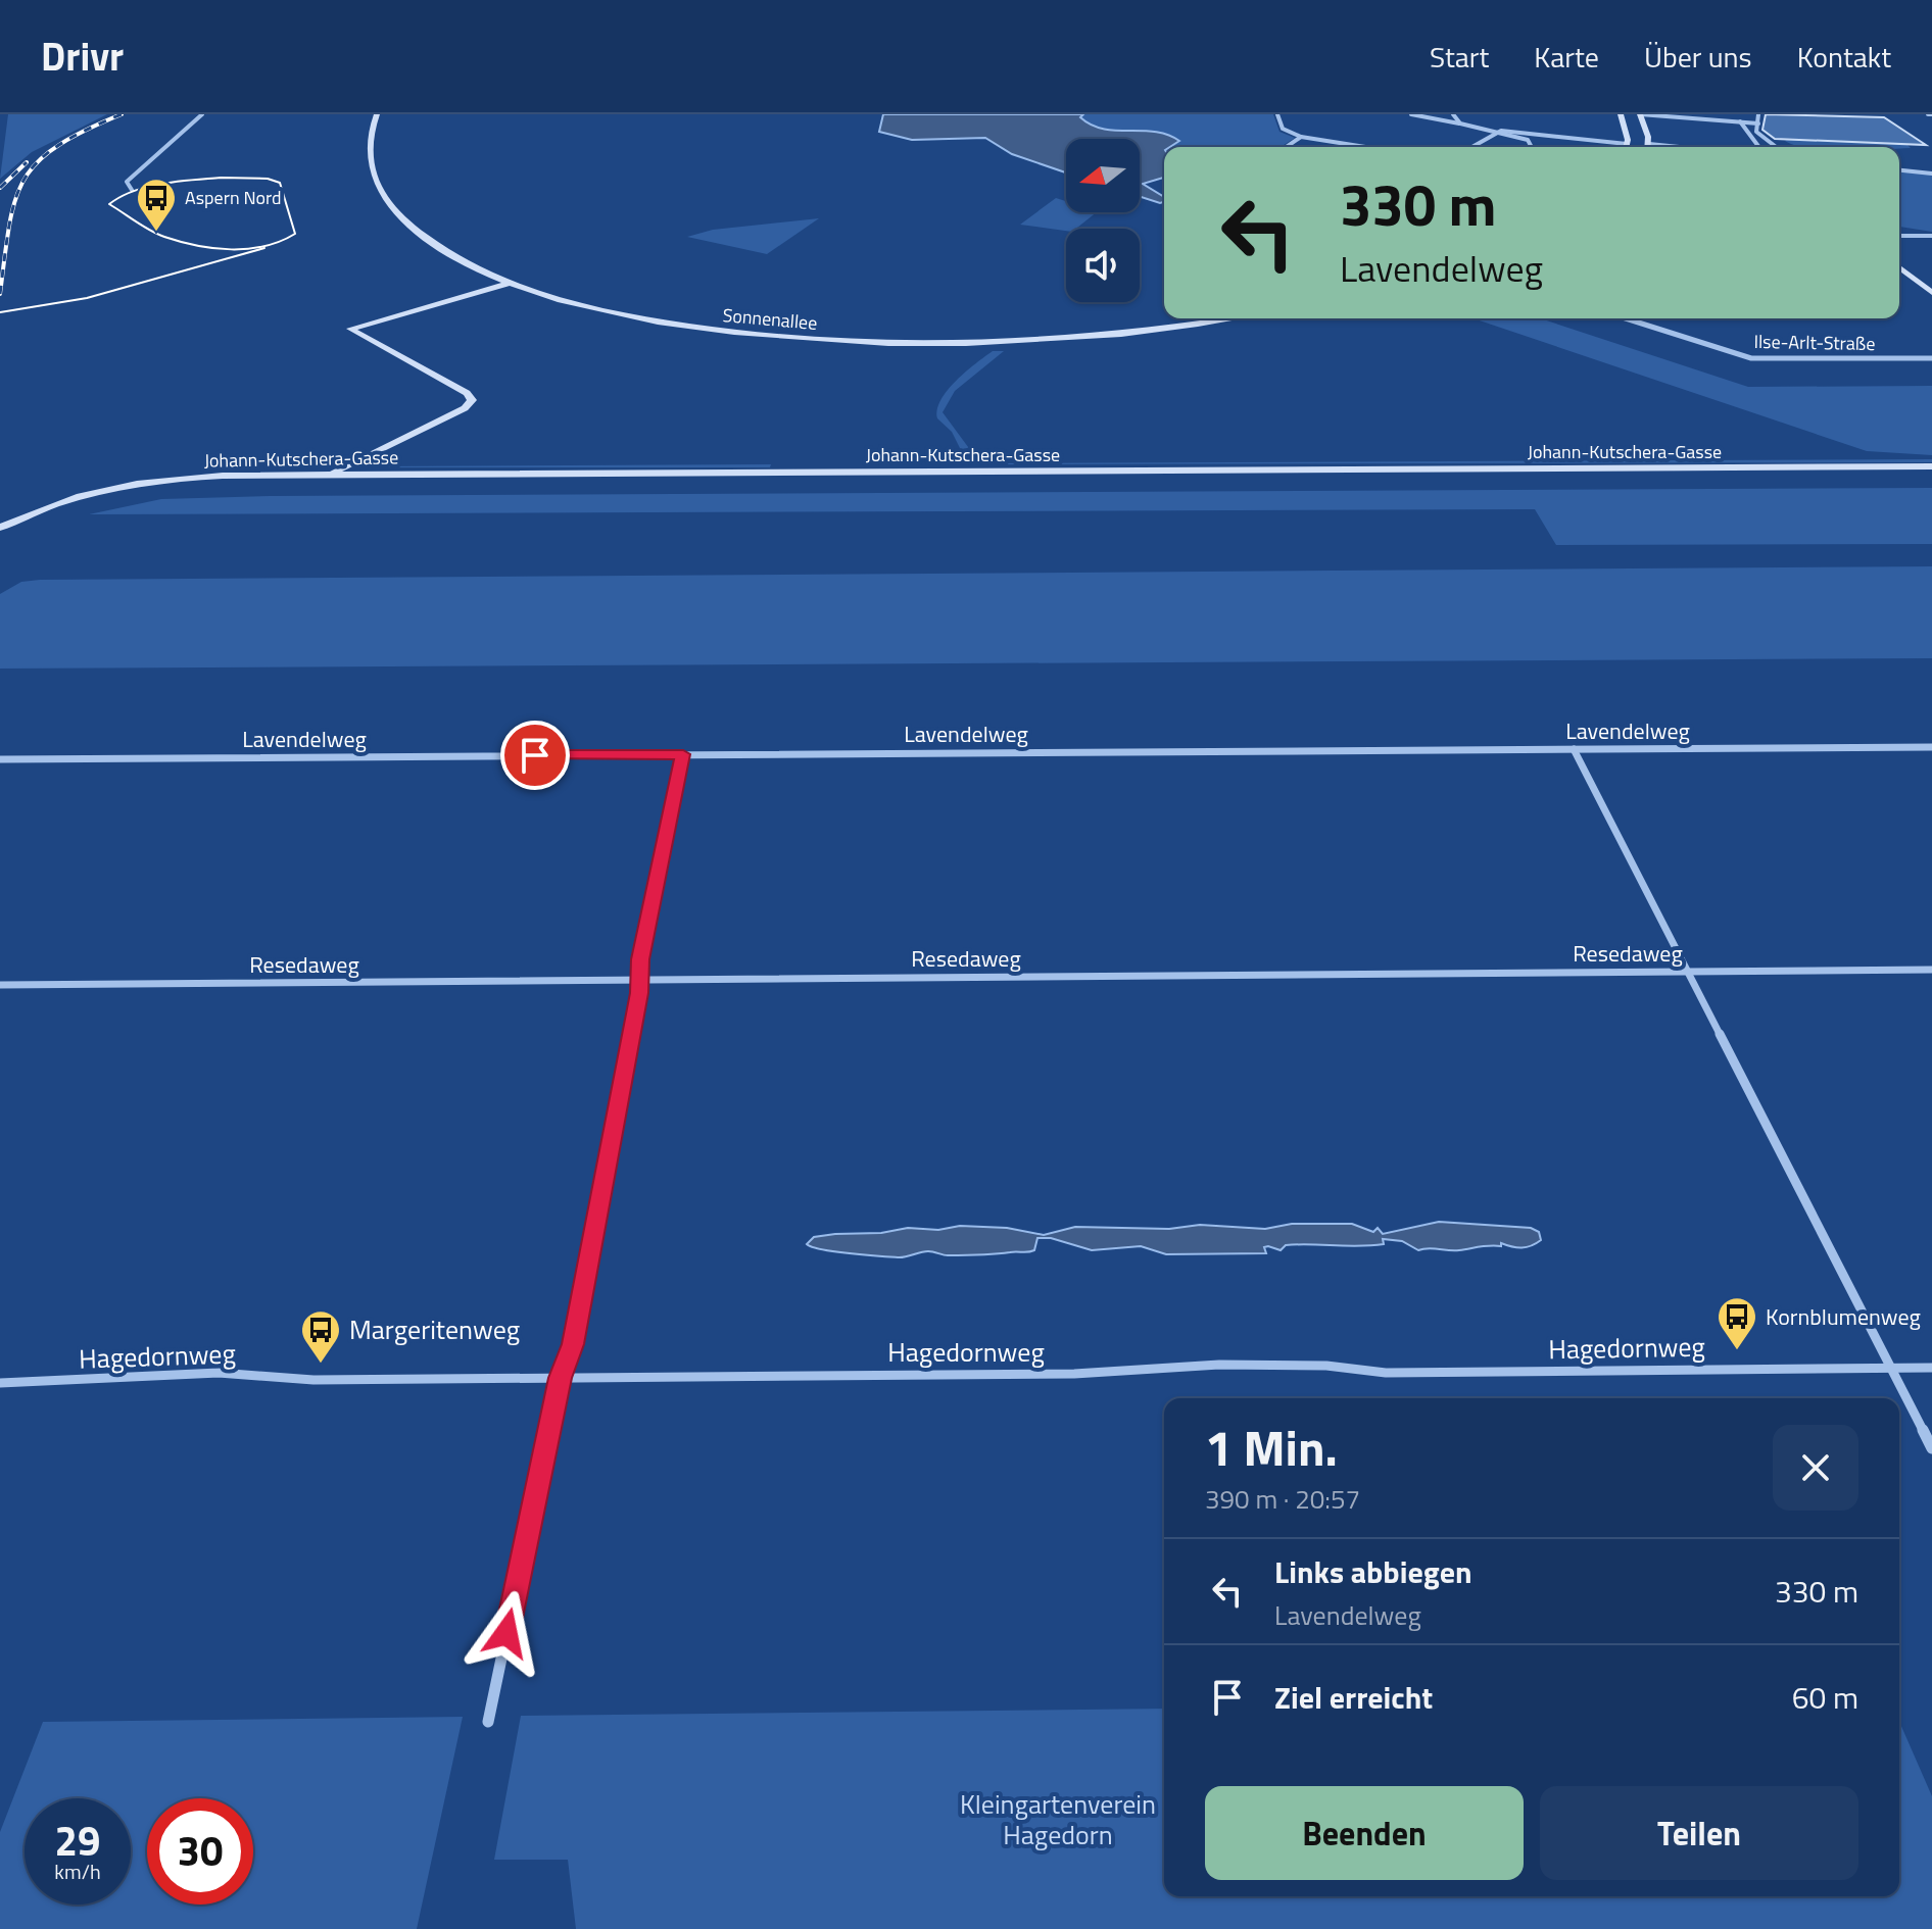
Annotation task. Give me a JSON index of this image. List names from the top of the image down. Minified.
{"streets":{"street":["Sonnenallee","Ilse-Arlt-Straße","Johann-Kutschera-Gasse","Lavendelweg","Resedaweg","Hagedornweg"]},"parks":["Kleingartenverein Hagedorn"],"places":{"bus stop":["Aspern Nord","Kornblumenweg","Margeritenweg"]},"north":"left","page":{"header":"Drivr","nav":["Start","Karte","Über uns","Kontakt"],"turn":["330 m","Lavendelweg"],"heading":["1 Min.","390 m · 20:57"],"list":[{"name":"Links abbiegen","note":"Lavendelweg","value":"330 m"},{"name":"Ziel erreicht","value":"60 m"}],"buttons":["Beenden","Teilen"],"speed":"29 km/h","limit":"30"}}
